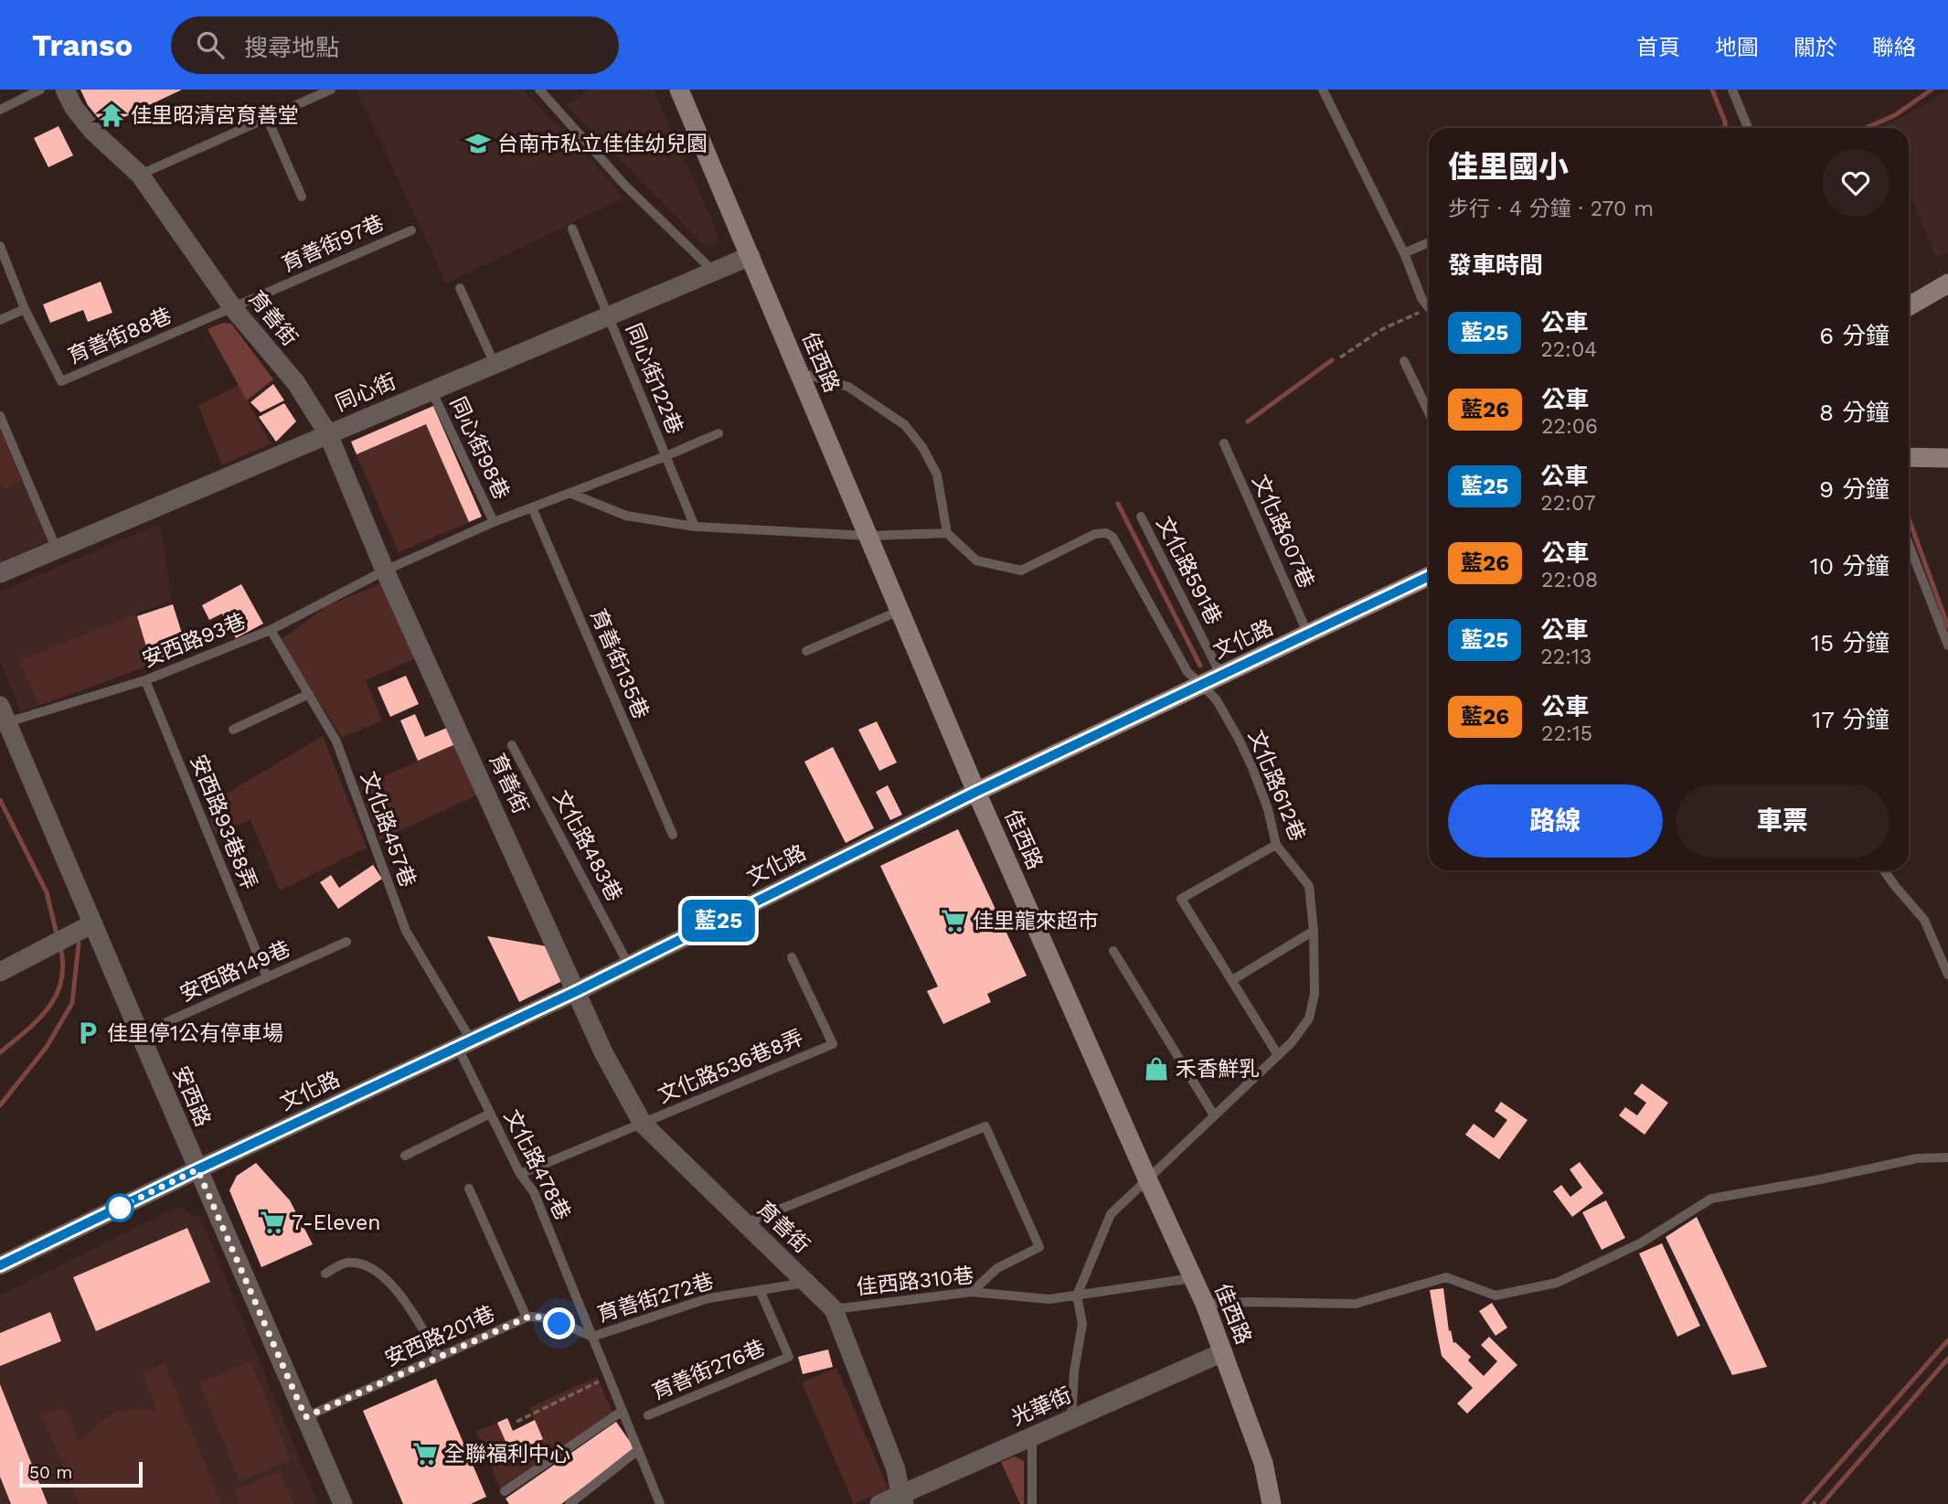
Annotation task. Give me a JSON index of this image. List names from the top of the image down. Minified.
{"streets":{"street":["育善街","佳西路","同心街","文化路","安西路","光華街"],"lane":["育善街97巷","育善街88巷","同心街122巷","同心街98巷","文化路607巷","文化路591巷","安西路93巷","育善街135巷","文化路612巷","安西路93巷8弄","文化路457巷","文化路483巷","安西路149巷","文化路536巷8弄","文化路478巷","佳西路310巷","育善街272巷","安西路201巷","育善街276巷"]},"crossings":[["育善街97巷","育善街"],["育善街97巷","育善街88巷"],["育善街","育善街88巷"],["育善街","同心街"],["育善街","文化路"],["育善街","安西路93巷"],["育善街","文化路536巷8弄"],["育善街","佳西路310巷"],["育善街","育善街272巷"],["育善街","光華街"],["佳西路","同心街"],["佳西路","文化路"],["佳西路","文化路612巷"],["佳西路","佳西路310巷"],["佳西路","光華街"],["同心街122巷","同心街"],["同心街","同心街98巷"],["文化路607巷","文化路"],["文化路591巷","文化路"],["文化路","文化路612巷"],["文化路","文化路457巷"],["文化路","文化路483巷"],["文化路","安西路"],["文化路","文化路478巷"],["安西路93巷","安西路93巷8弄"],["安西路93巷","文化路457巷"],["安西路93巷","安西路"],["安西路93巷8弄","安西路149巷"],["文化路457巷","文化路478巷"],["安西路149巷","安西路"],["文化路536巷8弄","文化路478巷"],["安西路","安西路201巷"],["文化路478巷","育善街272巷"],["文化路478巷","安西路201巷"],["育善街272巷","安西路201巷"],["育善街272巷","育善街276巷"]],"places":{"temple":["佳里昭清宮育善堂"],"school or university":["台南市私立佳佳幼兒園"],"supermarket":["佳里龍來超市","7-Eleven","全聯福利中心"],"parking":["佳里停1公有停車場"],"shop":["禾香鮮乳"]},"lines":["bus line 藍25"],"scale_bar":"50 m","page":{"header":"Transo","search":"搜尋地點","nav":["首頁","地圖","關於","聯絡"],"on_map":"藍25","heading":[["佳里國小","步行 · 4 分鐘 · 270 m"],"發車時間"],"list":[{"mark":"藍25","name":"公車","note":"22:04","value":"6 分鐘"},{"mark":"藍26","name":"公車","note":"22:06","value":"8 分鐘"},{"mark":"藍25","name":"公車","note":"22:07","value":"9 分鐘"},{"mark":"藍26","name":"公車","note":"22:08","value":"10 分鐘"},{"mark":"藍25","name":"公車","note":"22:13","value":"15 分鐘"},{"mark":"藍26","name":"公車","note":"22:15","value":"17 分鐘"}],"buttons":["路線","車票"],"scale":"50 m"}}
